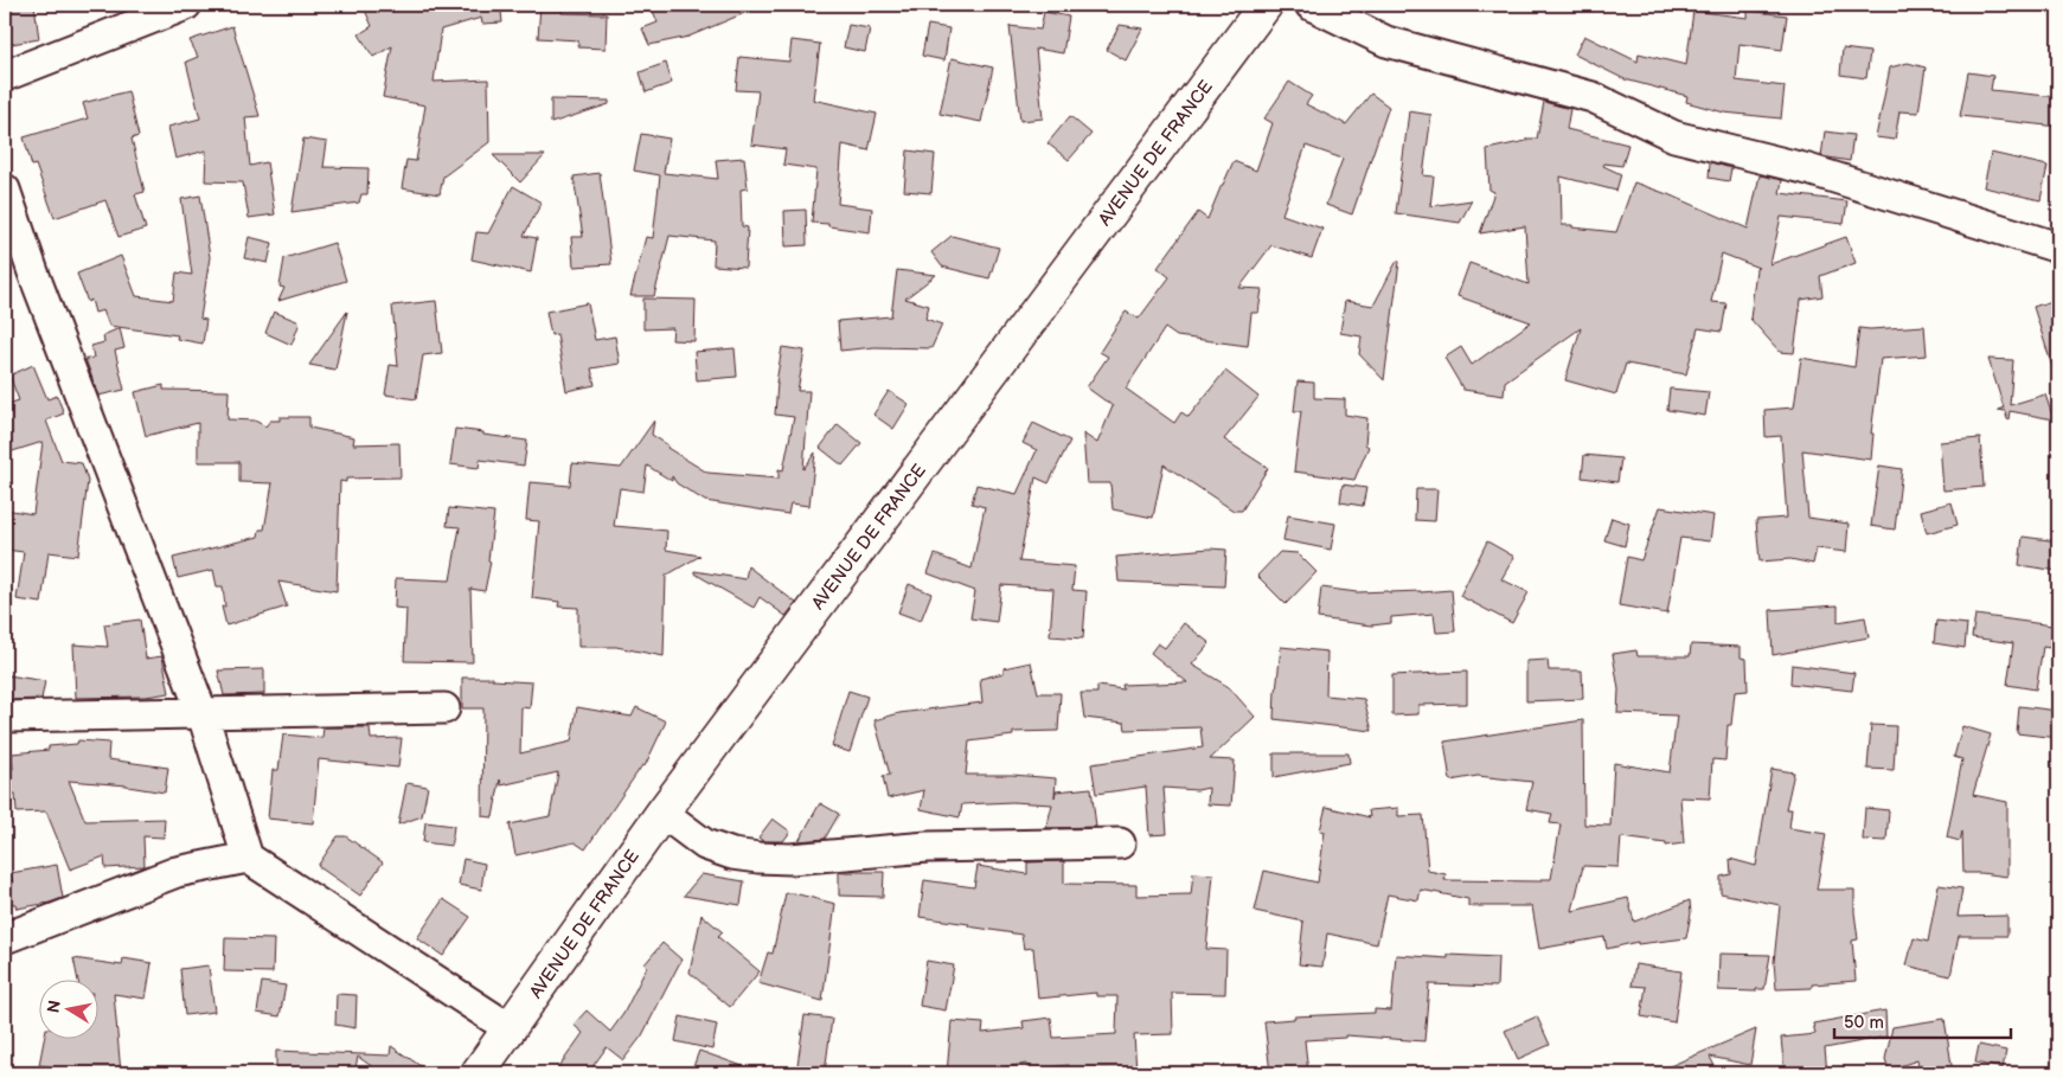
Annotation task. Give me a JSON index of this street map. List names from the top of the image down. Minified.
{"streets":{"main road":["AVENUE DE FRANCE"]},"scale_bar":"50 m","north":"left"}
